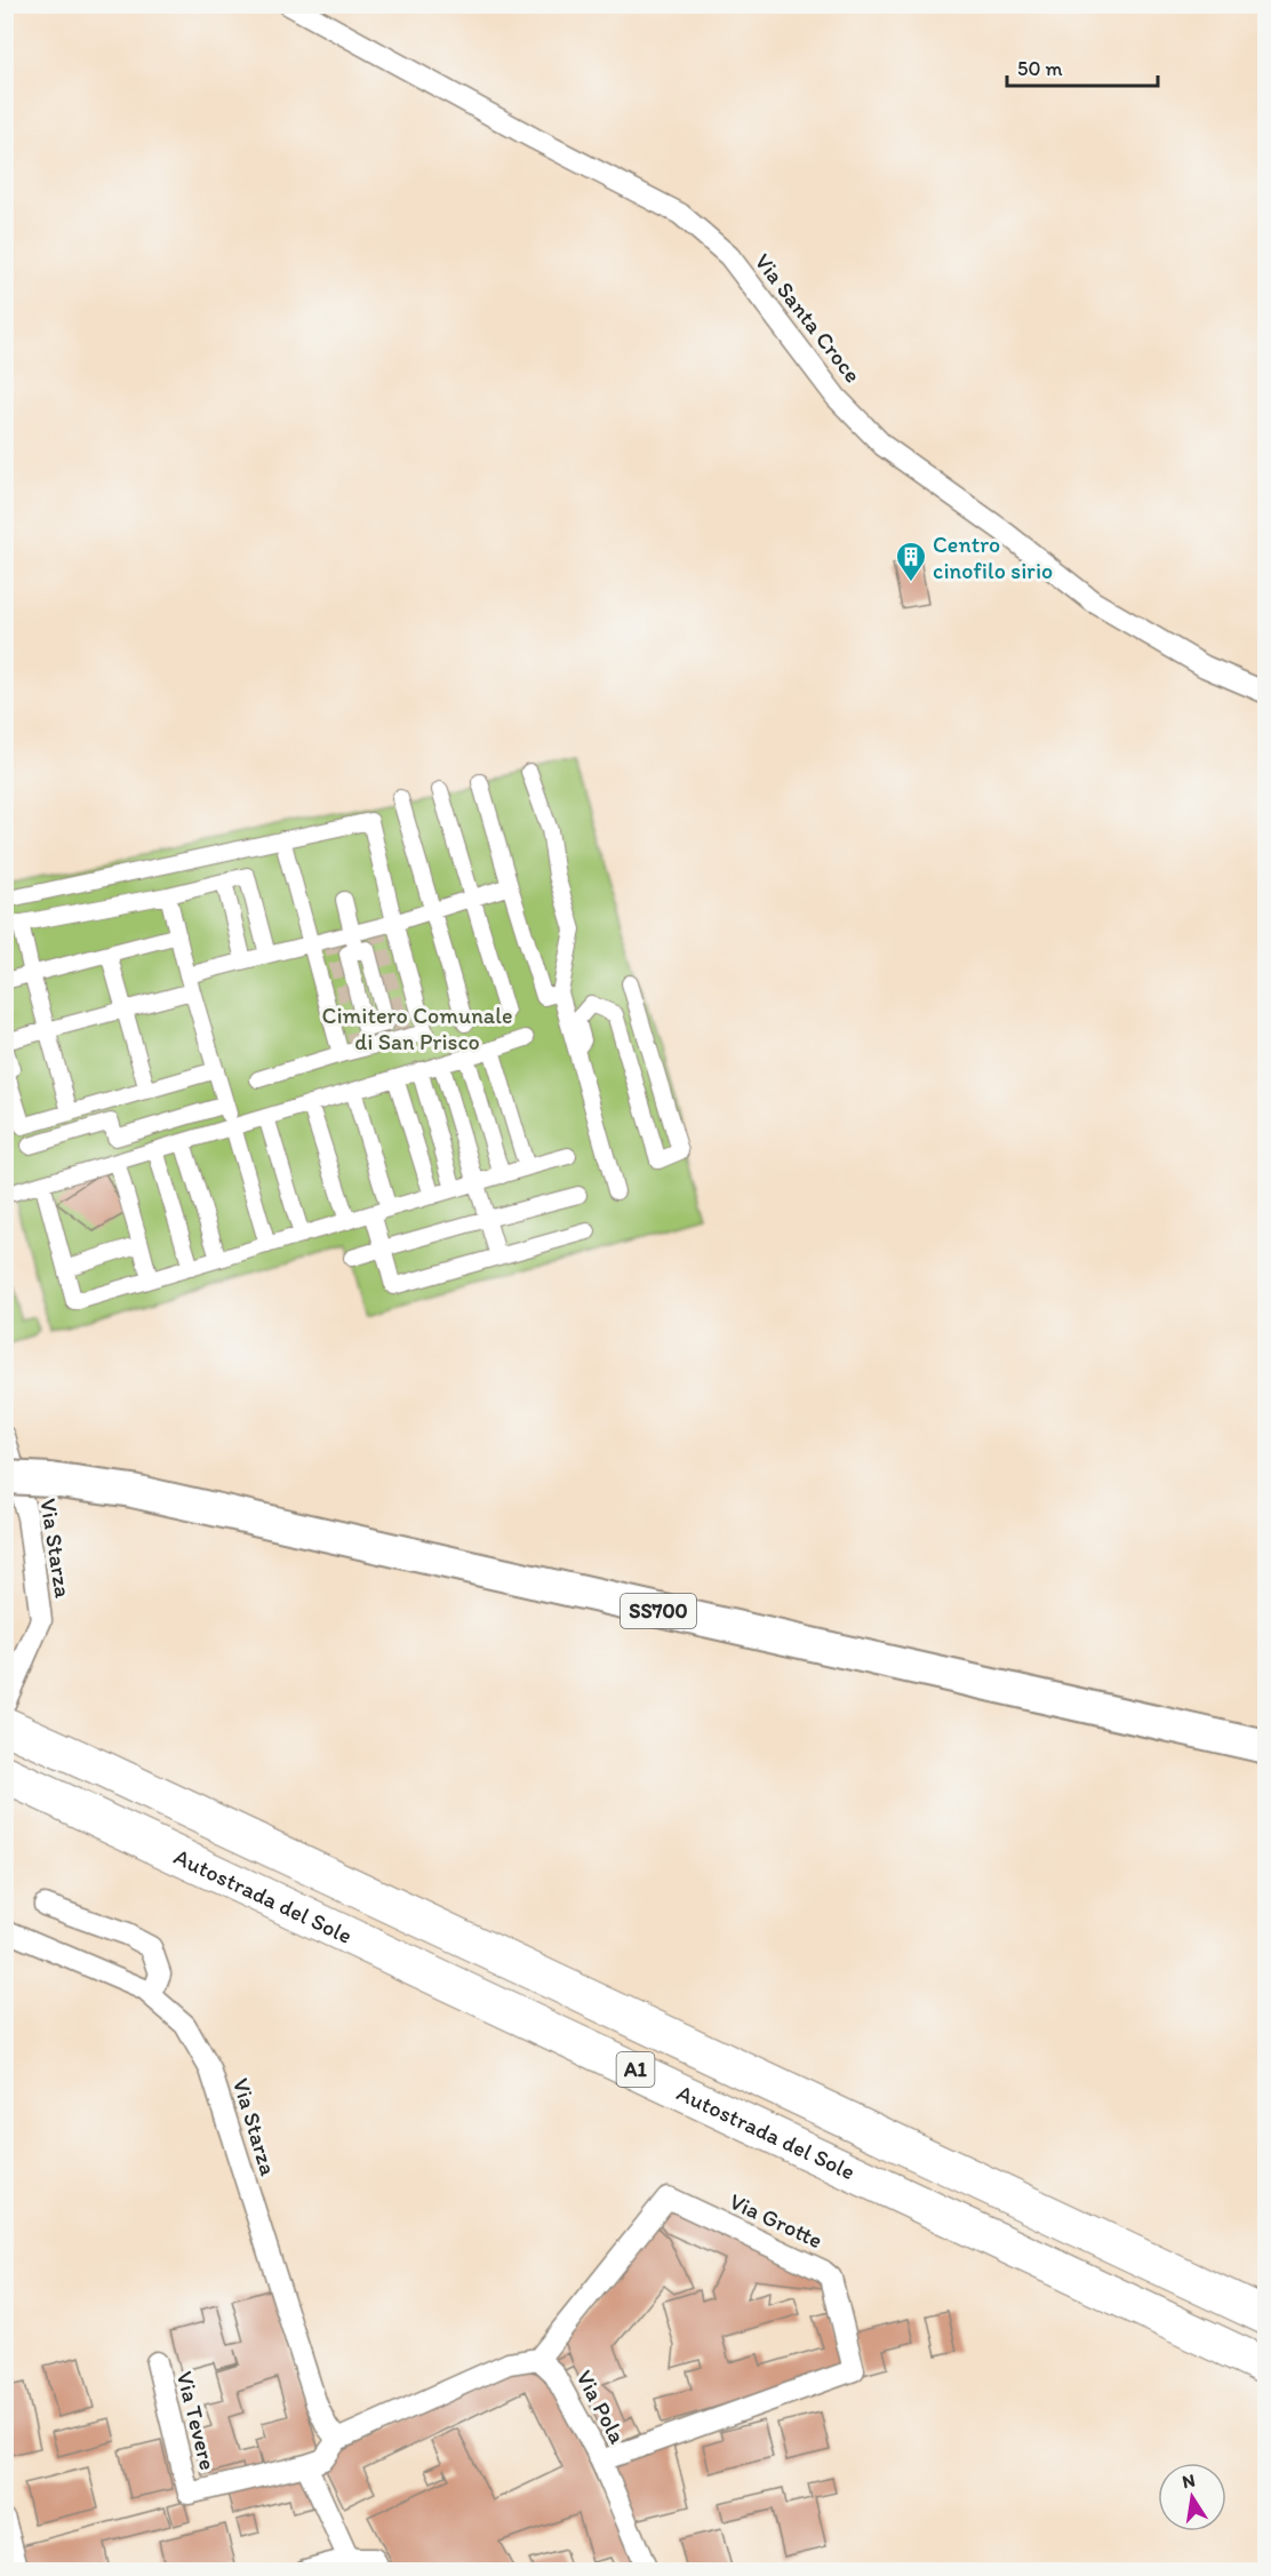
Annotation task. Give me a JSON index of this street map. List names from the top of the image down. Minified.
{"streets":{"highway":["SS700","Autostrada del Sole","A1"],"street":["Via Santa Croce","Via Starza","Via Grotte","Via Pola","Via Tevere"]},"crossings":[["Via Grotte","Via Pola"]],"parks":["Cimitero Comunale di San Prisco"],"places":{"building":["Centro cinofilo sirio"]},"scale_bar":"50 m","north":"top"}
